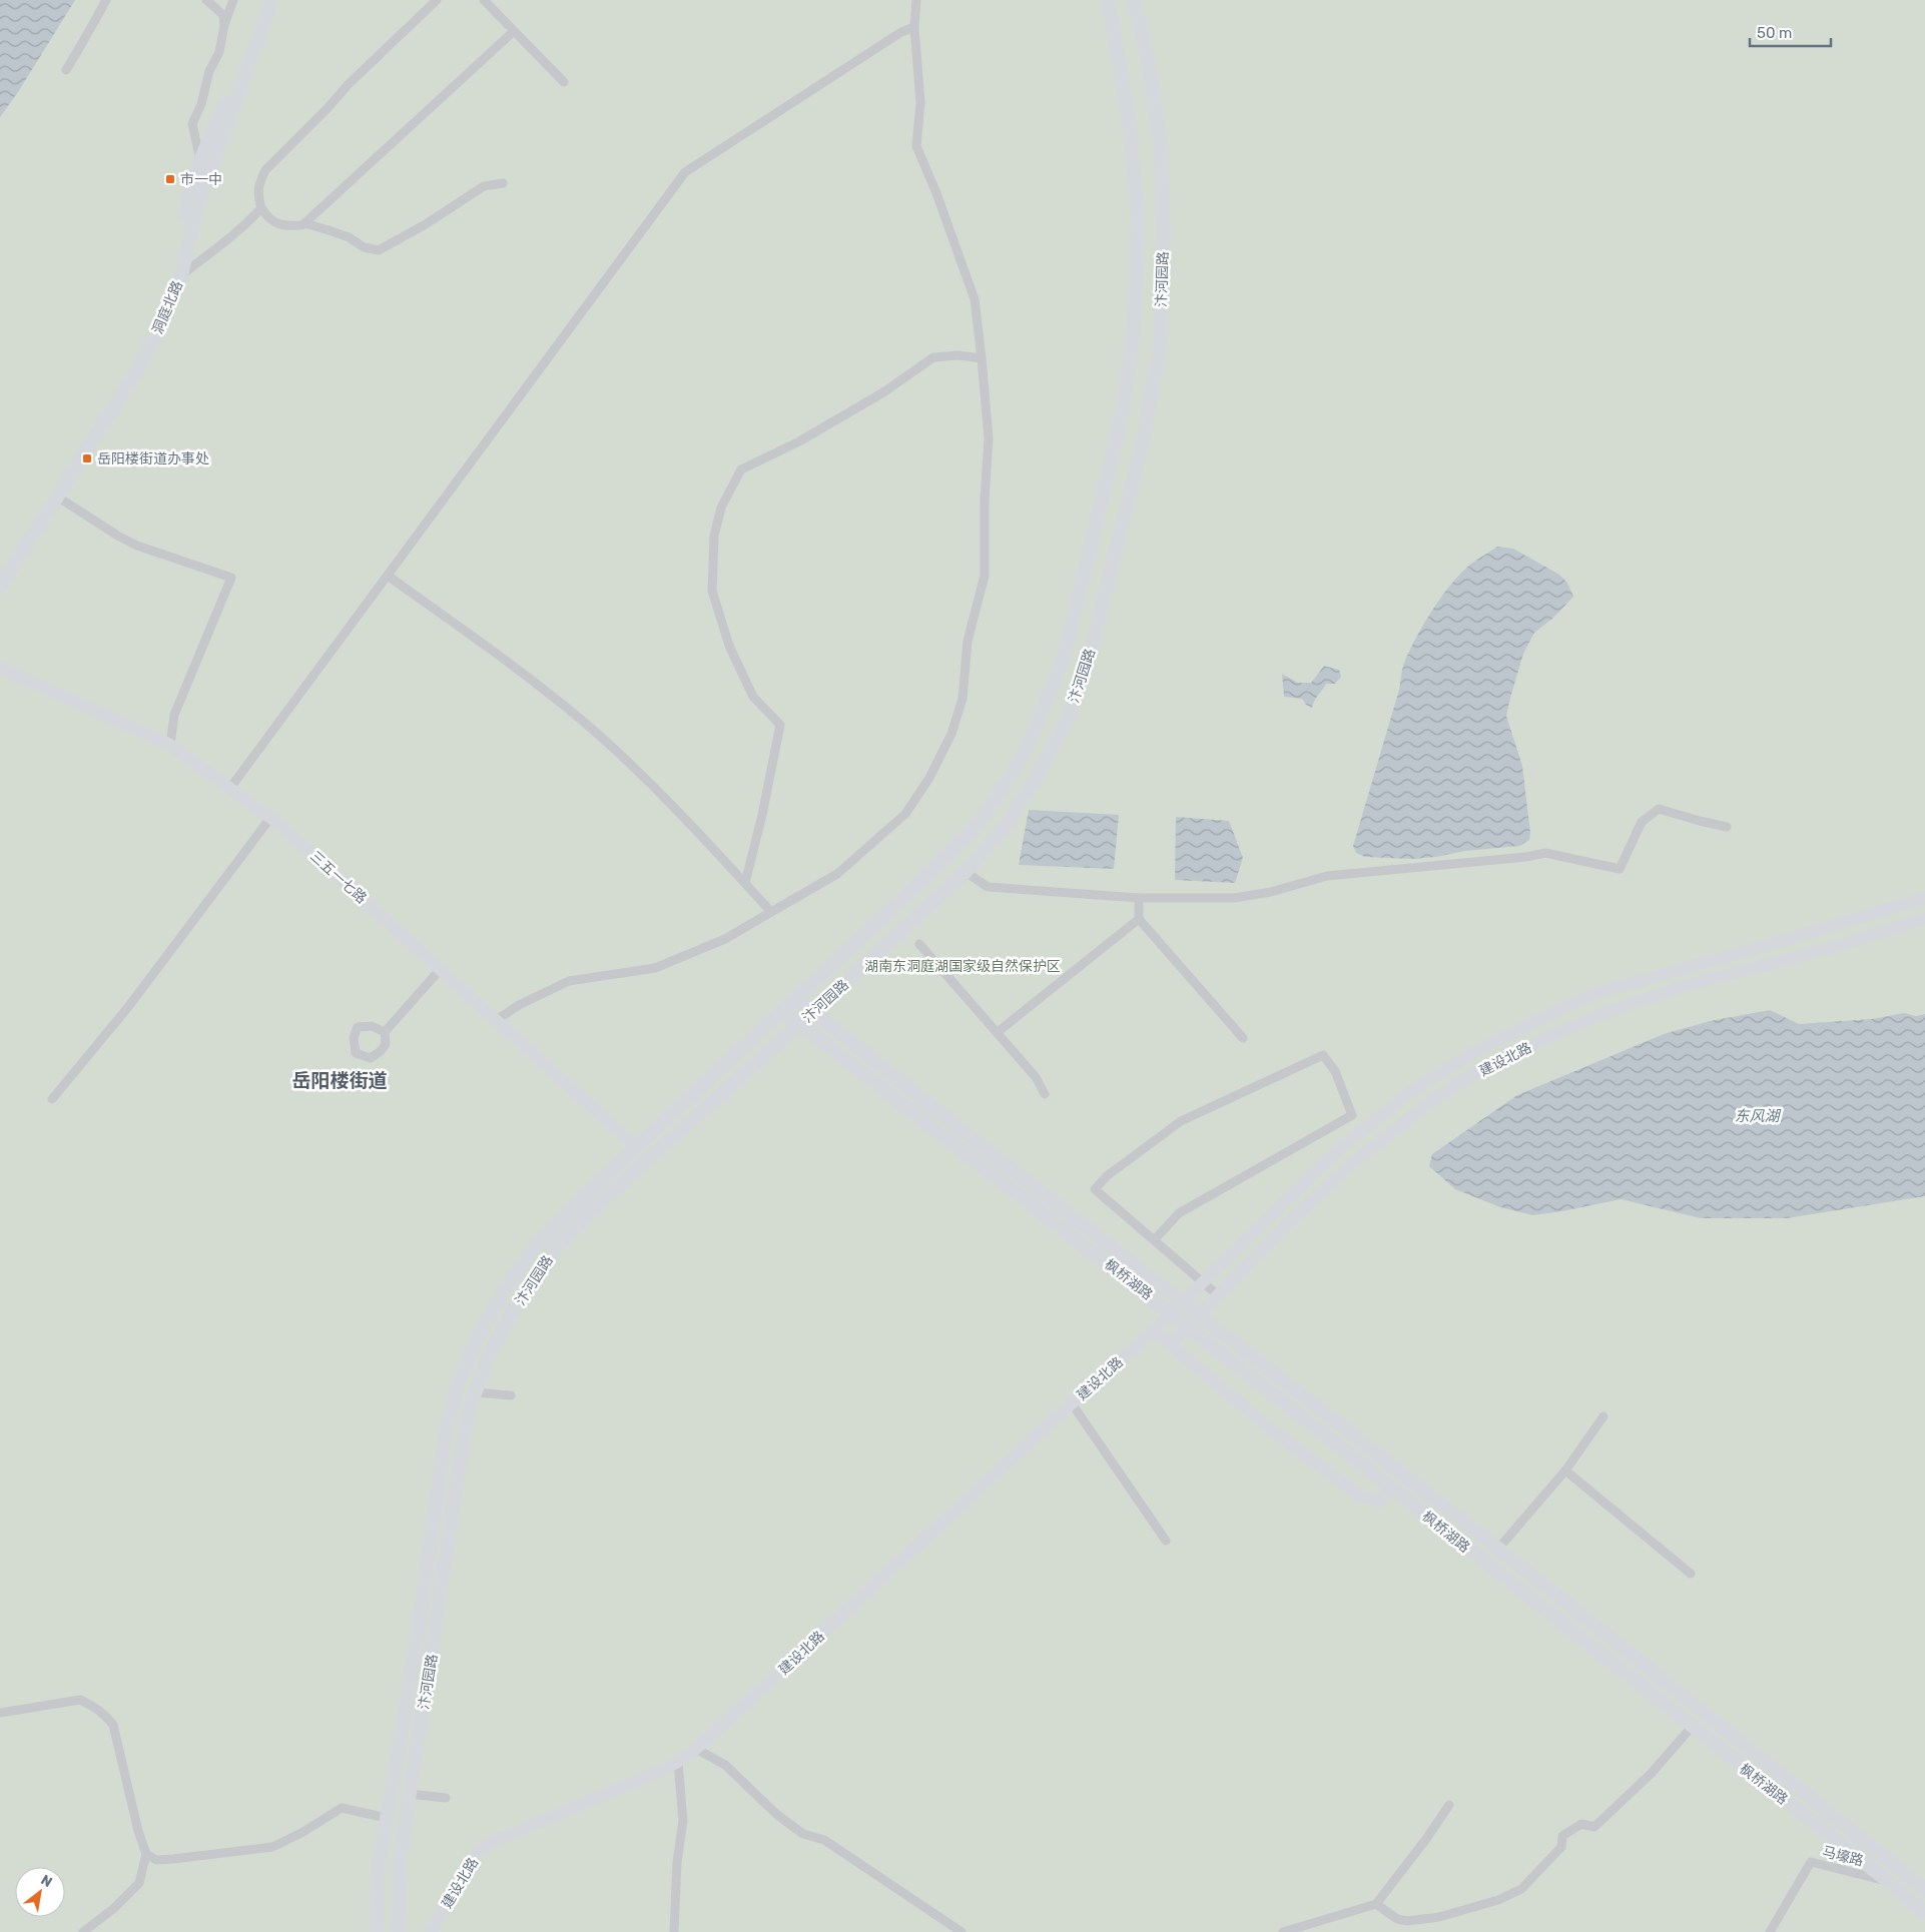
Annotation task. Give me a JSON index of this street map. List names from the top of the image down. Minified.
{"streets":{"main road":["汴河园路","洞庭北路","三五一七路","建设北路","枫桥湖路"],"street":["马壕路"]},"crossings":[["汴河园路","三五一七路"],["枫桥湖路","马壕路"]],"districts":["岳阳楼街道"],"water":["东风湖"],"parks":["湖南东洞庭湖国家级自然保护区"],"places":{"transit":["市一中","岳阳楼街道办事处"]},"scale_bar":"50 m","north":"top right"}
